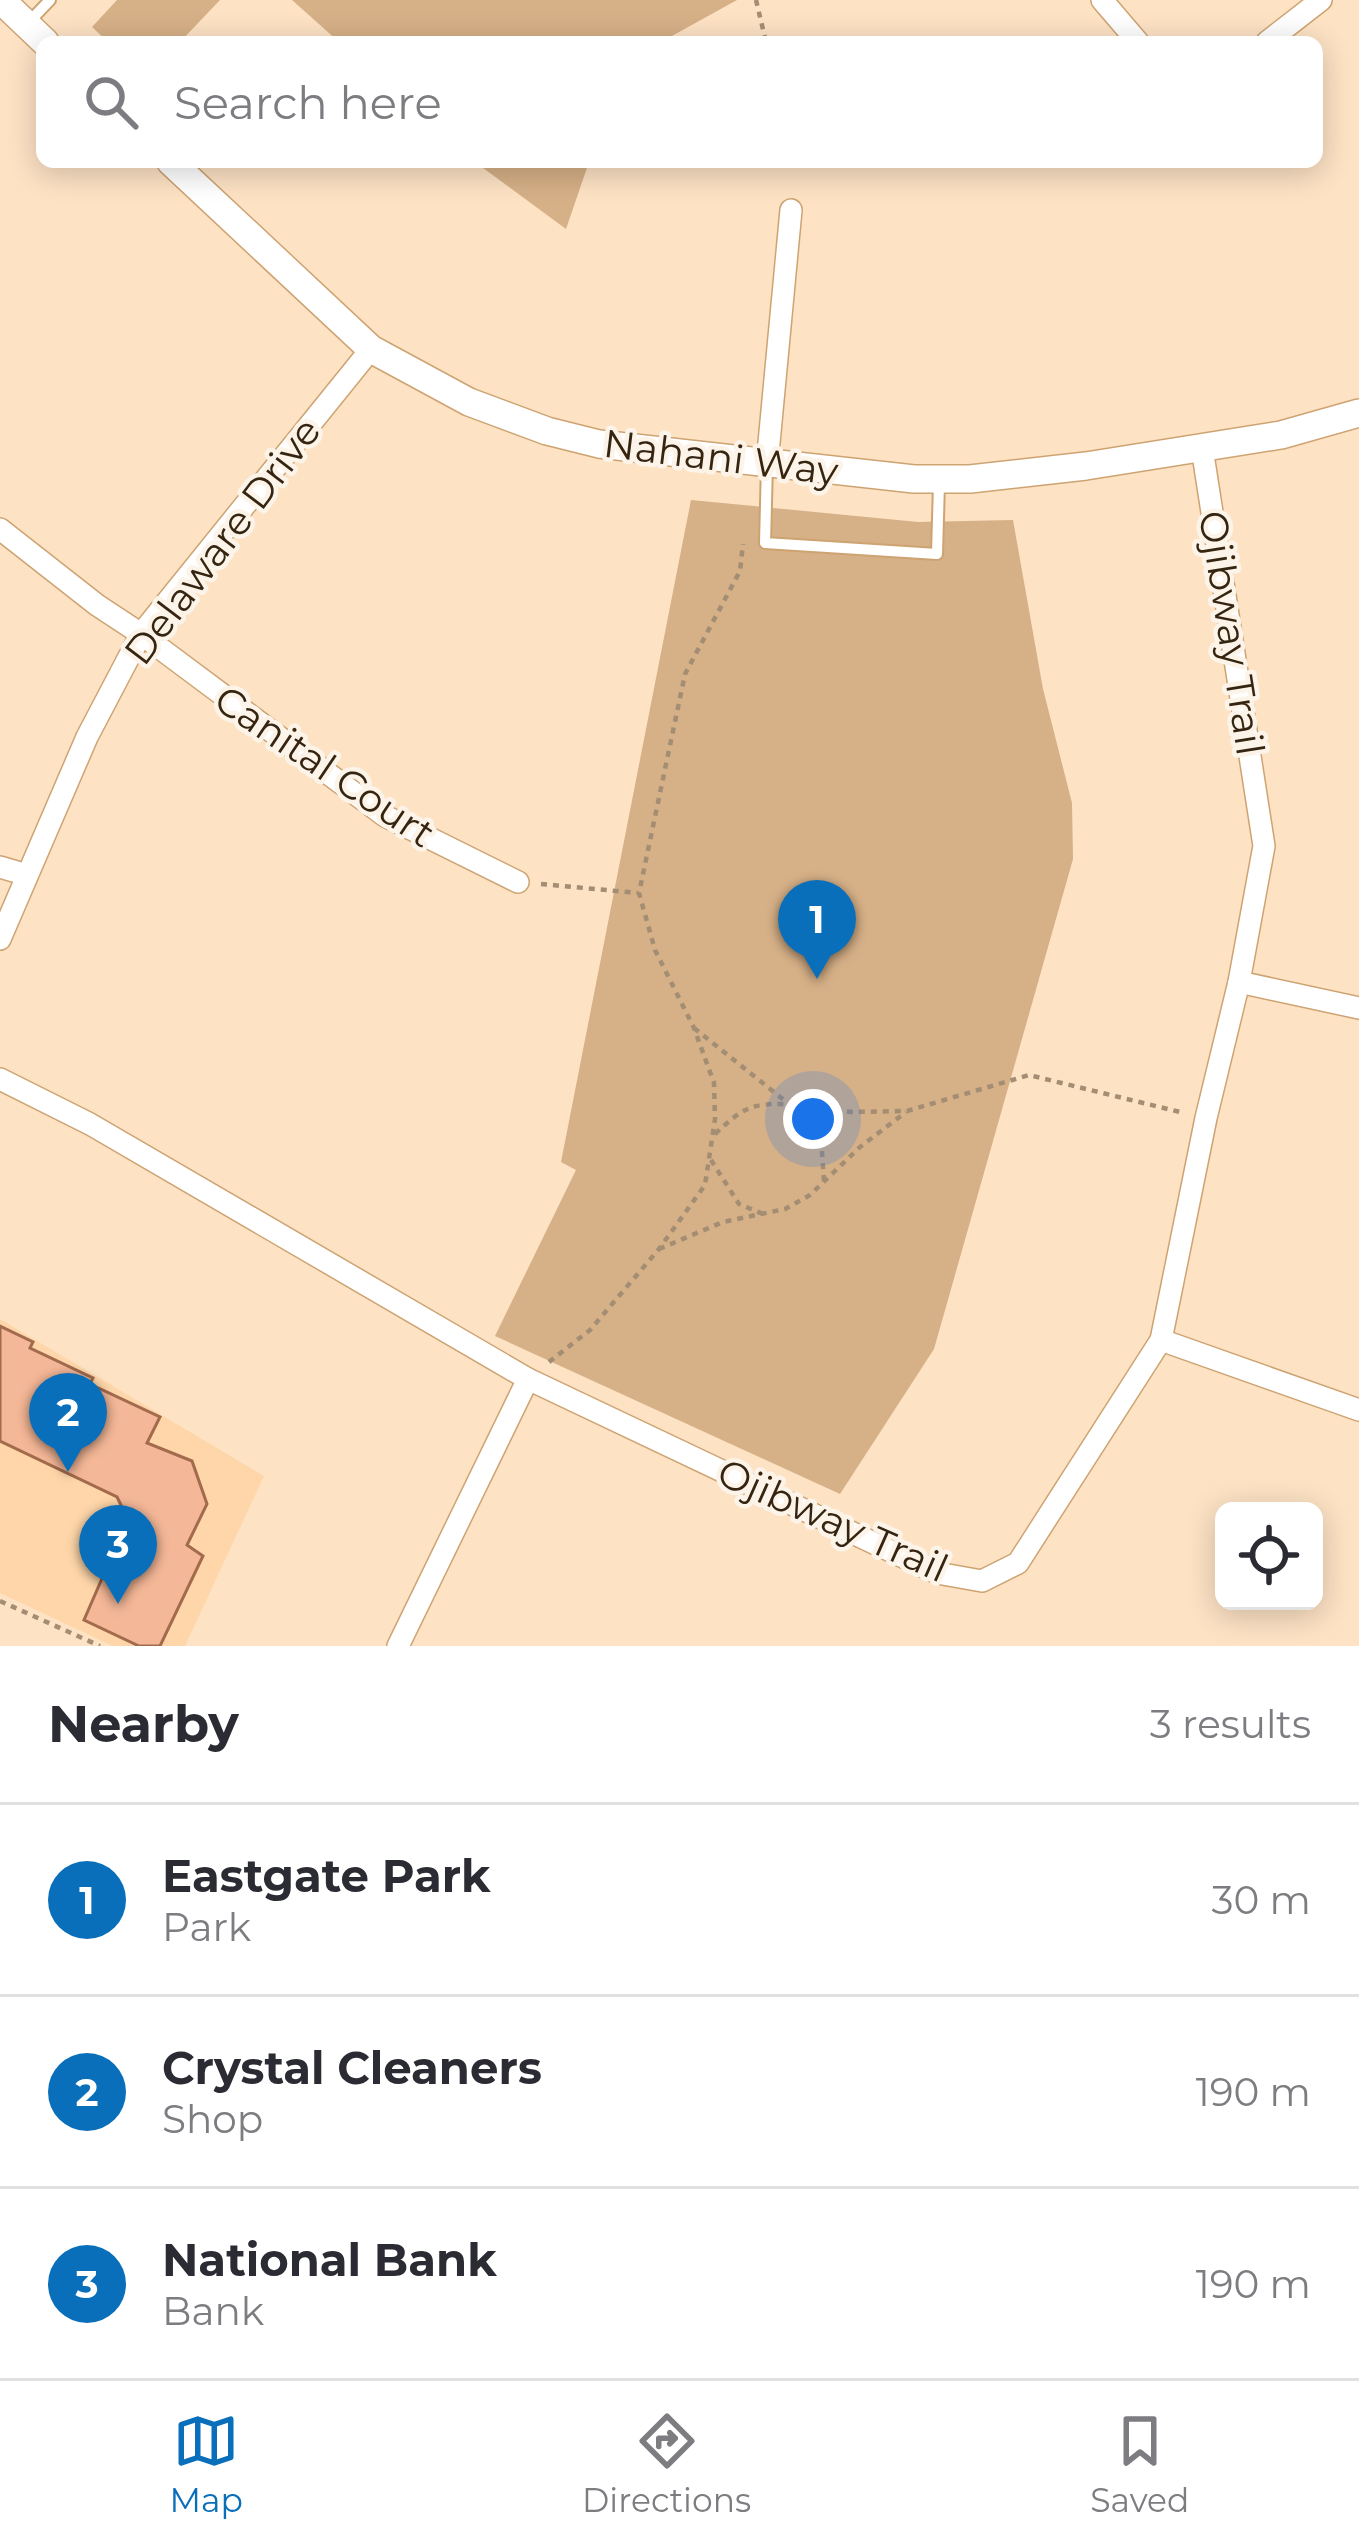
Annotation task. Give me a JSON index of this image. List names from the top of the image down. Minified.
{"streets":{"street":["Nahani Way","Delaware Drive","Ojibway Trail","Canital Court"]},"crossings":[["Nahani Way","Delaware Drive"],["Nahani Way","Ojibway Trail"],["Delaware Drive","Canital Court"]],"page":{"search":"Search here","pins":["1","2","3"],"heading":["Nearby","3 results"],"list":[{"mark":"1","name":"Eastgate Park","note":"Park","value":"30 m"},{"mark":"2","name":"Crystal Cleaners","note":"Shop","value":"190 m"},{"mark":"3","name":"National Bank","note":"Bank","value":"190 m"}],"nav":["Map","Directions","Saved"]}}
